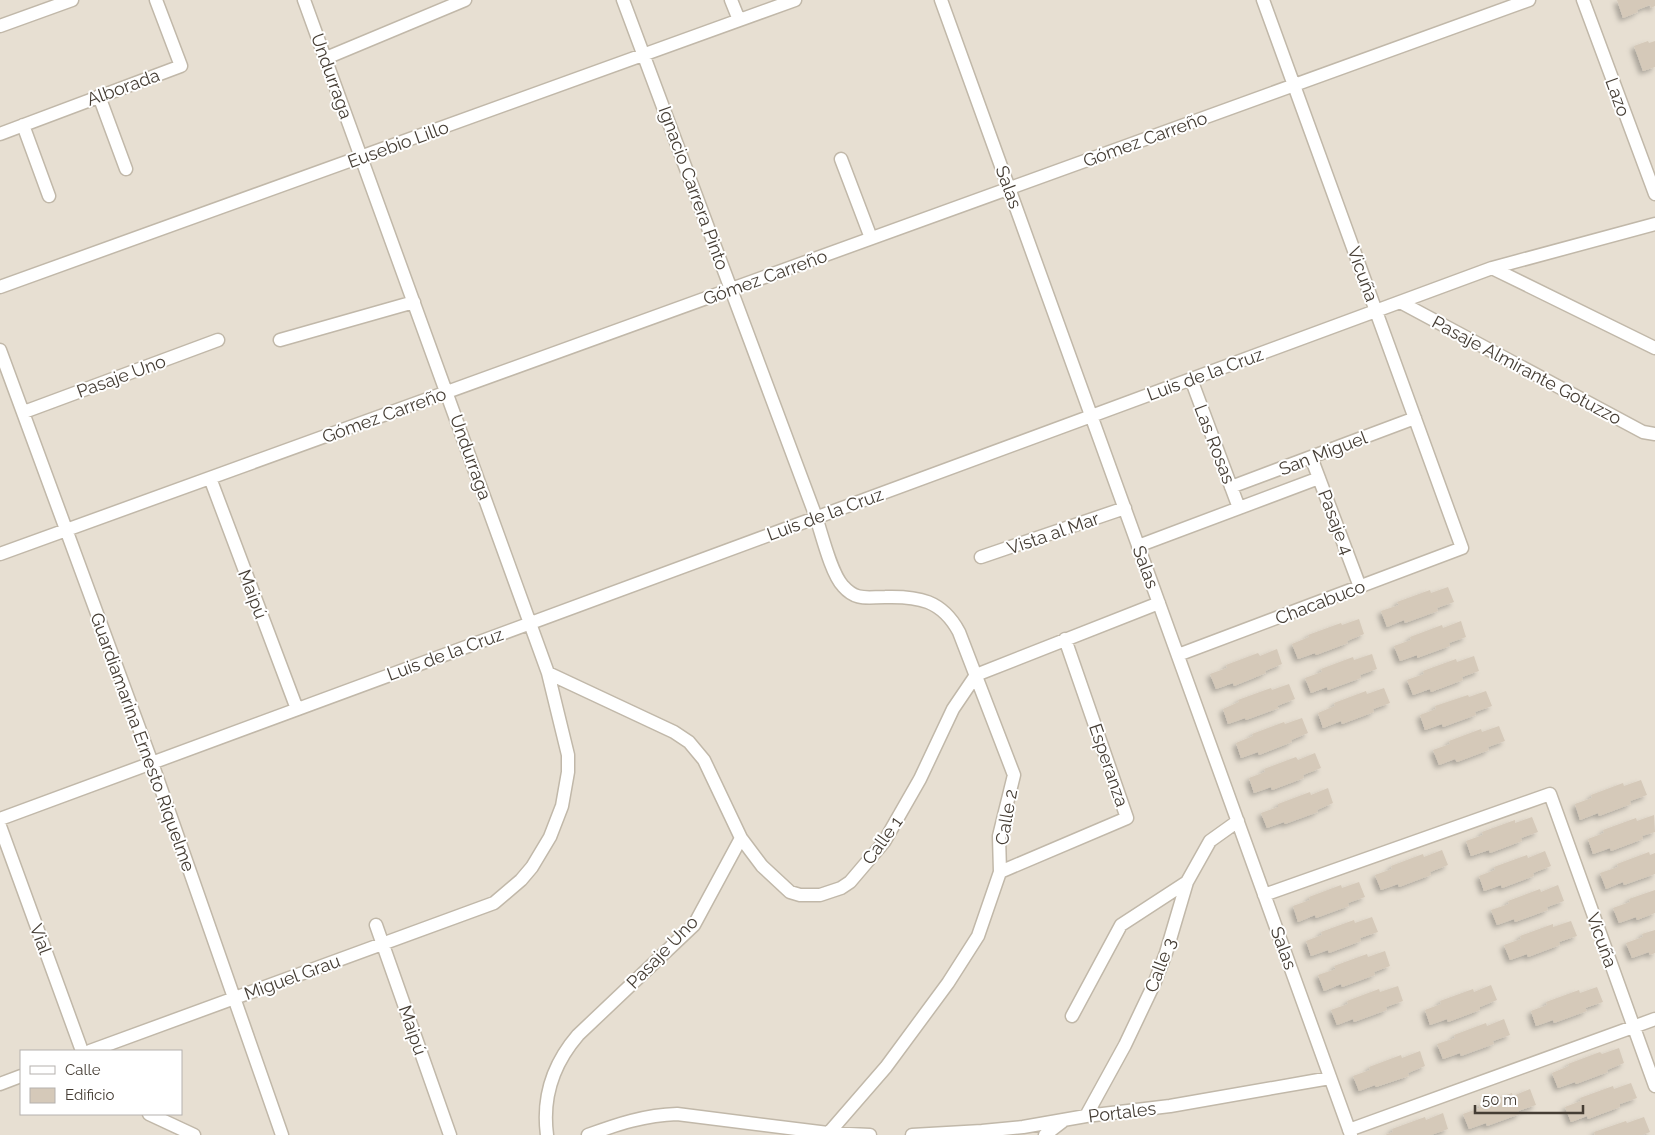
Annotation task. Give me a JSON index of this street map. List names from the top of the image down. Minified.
{"streets":{"street":["Undurraga","Alborada","Lazo","Gómez Carreño","Eusebio Lillo","Salas","Ignacio Carrera Pinto","Vicuña","Pasaje Almirante Gotuzzo","Luis de la Cruz","Pasaje Uno","Las Rosas","San Miguel","Pasaje 4","Vista al Mar","Maipú","Chacabuco","Guardiamarina Ernesto Riquelme","Esperanza","Calle 2","Calle 1","Vial","Calle 3","Miguel Grau","Portales"]},"crossings":[["Undurraga","Gómez Carreño"],["Undurraga","Eusebio Lillo"],["Undurraga","Luis de la Cruz"],["Undurraga","Miguel Grau"],["Gómez Carreño","Salas"],["Gómez Carreño","Ignacio Carrera Pinto"],["Gómez Carreño","Vicuña"],["Gómez Carreño","Maipú"],["Gómez Carreño","Guardiamarina Ernesto Riquelme"],["Eusebio Lillo","Ignacio Carrera Pinto"],["Salas","Vicuña"],["Salas","Luis de la Cruz"],["Salas","San Miguel"],["Salas","Vista al Mar"],["Salas","Chacabuco"],["Salas","Calle 3"],["Salas","Portales"],["Ignacio Carrera Pinto","Luis de la Cruz"],["Ignacio Carrera Pinto","Calle 2"],["Vicuña","Luis de la Cruz"],["Vicuña","San Miguel"],["Vicuña","Chacabuco"],["Pasaje Almirante Gotuzzo","Luis de la Cruz"],["Luis de la Cruz","Las Rosas"],["Luis de la Cruz","Maipú"],["Luis de la Cruz","Guardiamarina Ernesto Riquelme"],["Luis de la Cruz","Calle 2"],["Pasaje Uno","Guardiamarina Ernesto Riquelme"],["Pasaje Uno","Calle 1"],["Las Rosas","San Miguel"],["San Miguel","Pasaje 4"],["Pasaje 4","Chacabuco"],["Maipú","Miguel Grau"],["Guardiamarina Ernesto Riquelme","Miguel Grau"],["Esperanza","Calle 2"],["Calle 2","Calle 1"],["Calle 3","Portales"]],"legend":["Calle","Edificio"],"scale_bar":"50 m"}
